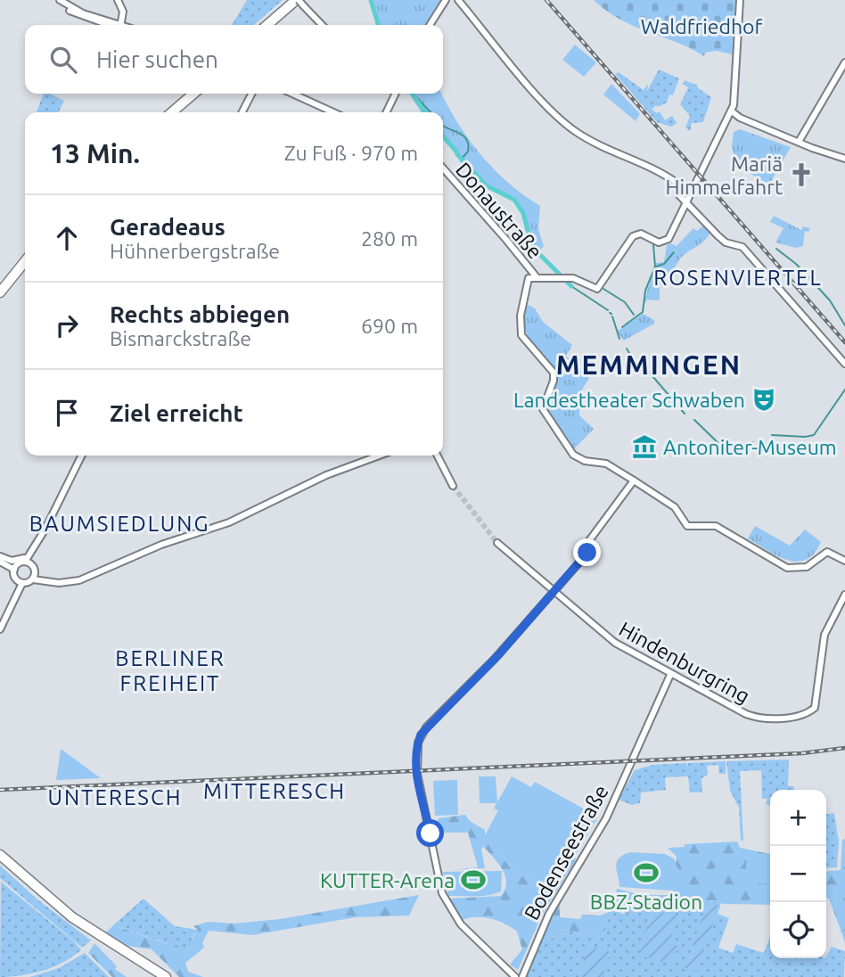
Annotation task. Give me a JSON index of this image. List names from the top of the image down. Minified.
{"streets":{"street":["Donaustraße","Hindenburgring","Bodenseestraße"]},"crossings":[["Hindenburgring","Bodenseestraße"]],"districts":["ROSENVIERTEL","MEMMINGEN","BAUMSIEDLUNG","BERLINER FREIHEIT","MITTERESCH","UNTERESCH"],"parks":["Waldfriedhof"],"places":{"church":["Mariä Himmelfahrt"],"theatre":["Landestheater Schwaben"],"museum":["Antoniter-Museum"],"sports":["BBZ-Stadion","KUTTER-Arena"]},"page":{"search":"Hier suchen","heading":["13 Min.","Zu Fuß · 970 m"],"list":[["Geradeaus","Hühnerbergstraße","280 m"],["Rechts abbiegen","Bismarckstraße","690 m"],"Ziel erreicht"],"map_buttons":["+","−"]}}
